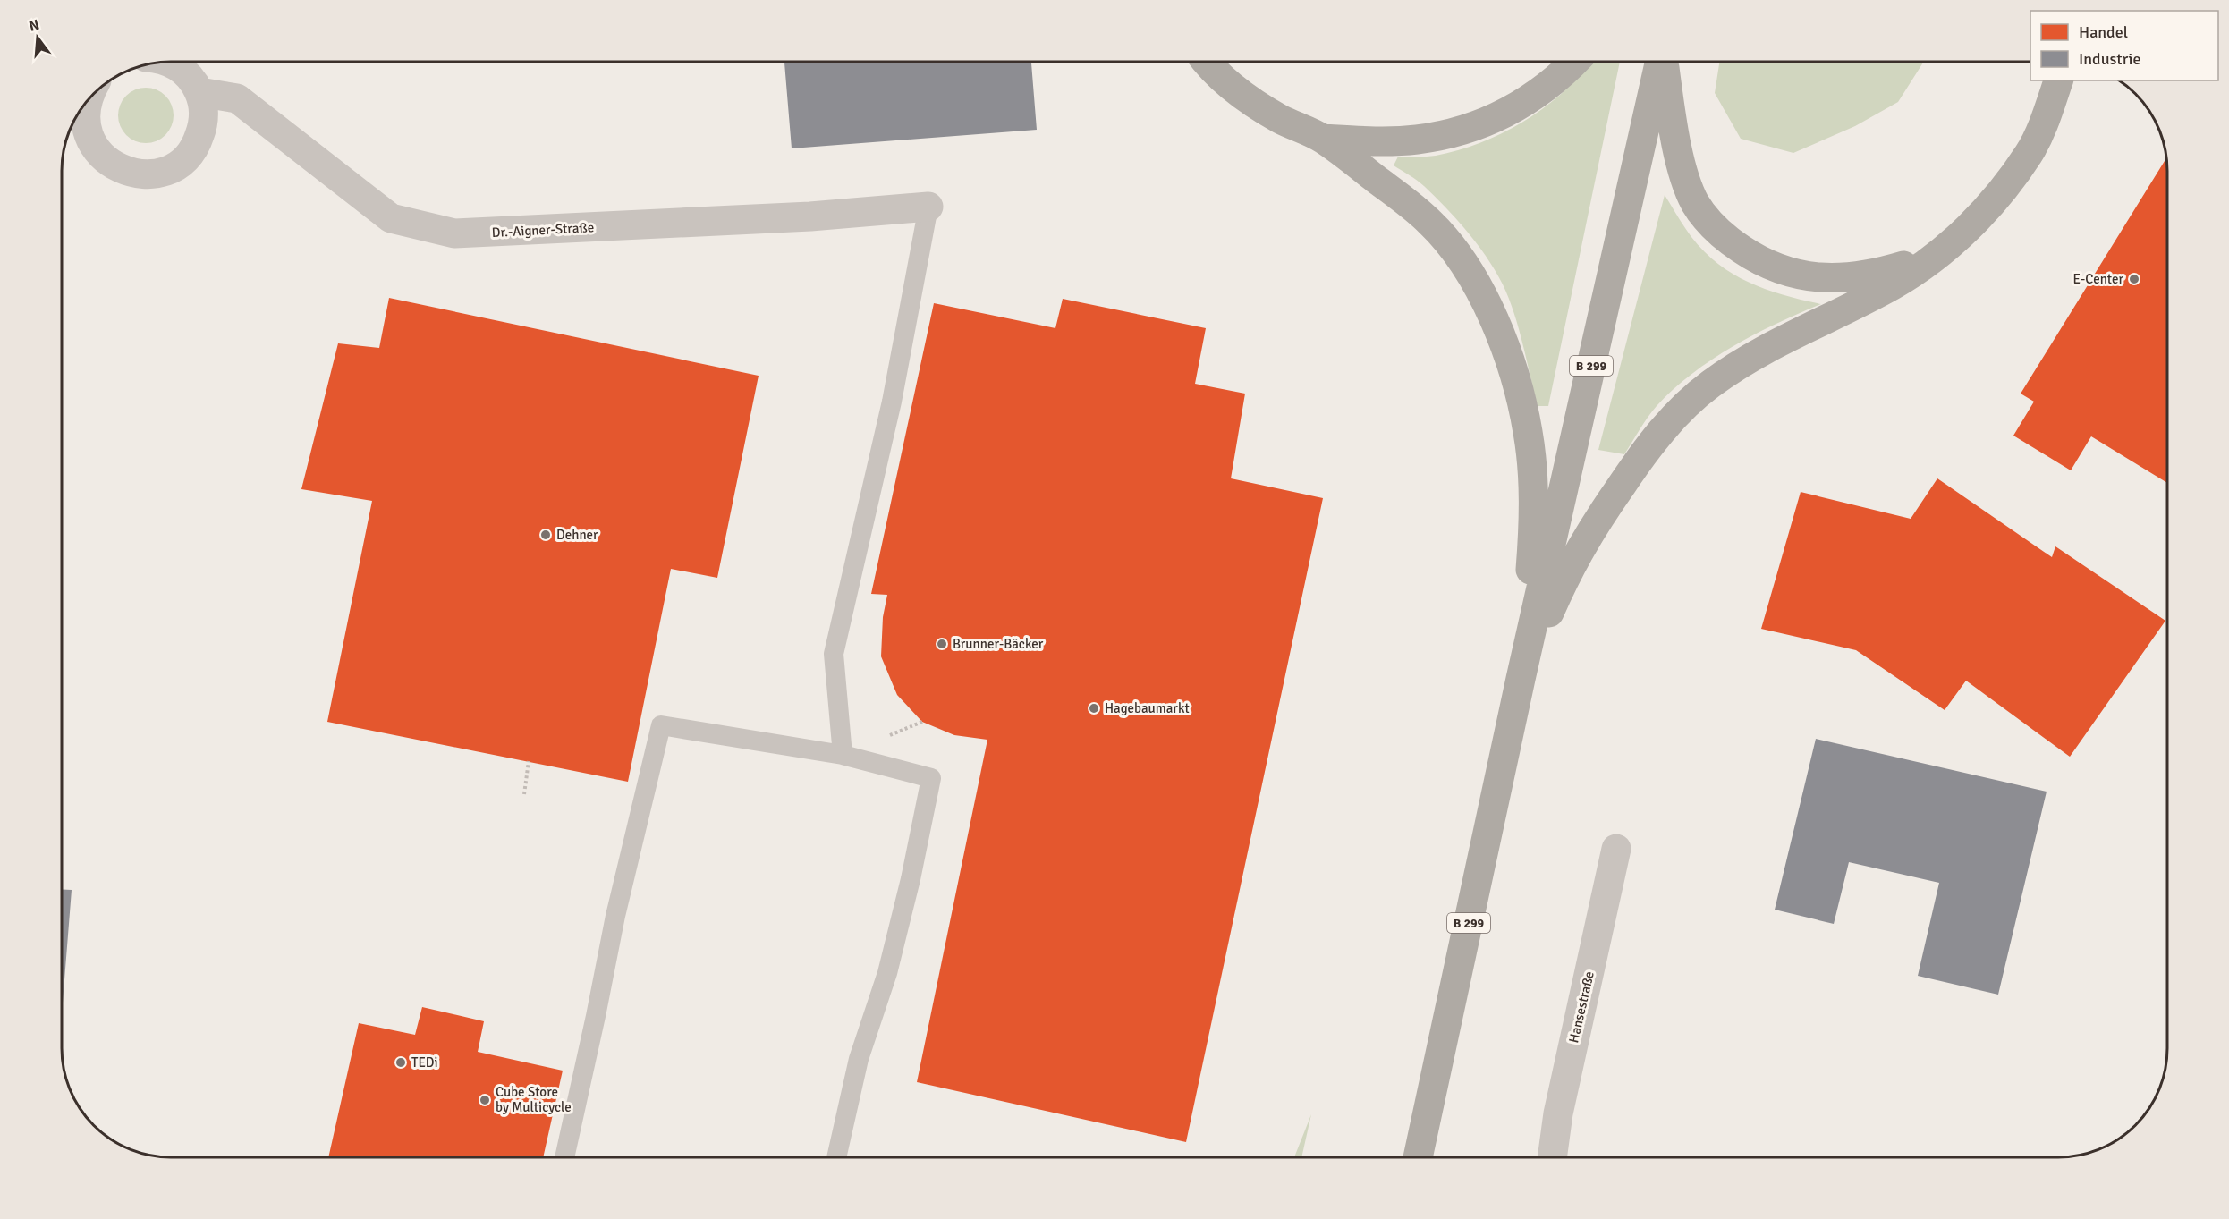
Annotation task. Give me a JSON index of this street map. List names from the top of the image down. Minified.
{"streets":{"highway":["B 299"],"street":["Dr.-Aigner-Straße","Hansestraße"]},"places":["E-Center","Dehner","Brunner-Bäcker","Hagebaumarkt","TEDi","Cube Store by Multicycle"],"legend":["Handel","Industrie"],"north":"top"}
